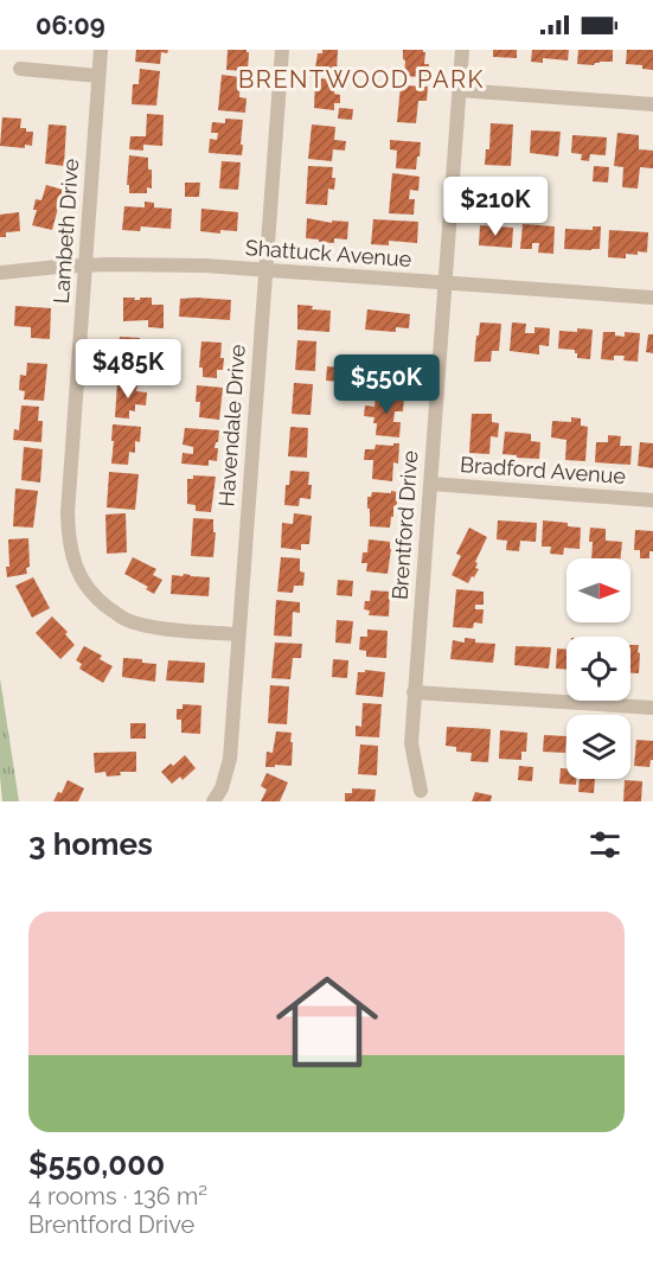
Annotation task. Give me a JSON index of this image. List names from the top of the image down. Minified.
{"streets":{"street":["Lambeth Drive","Shattuck Avenue","Havendale Drive","Bradford Avenue","Brentford Drive"]},"crossings":[["Lambeth Drive","Shattuck Avenue"],["Lambeth Drive","Havendale Drive"],["Shattuck Avenue","Havendale Drive"],["Shattuck Avenue","Brentford Drive"],["Bradford Avenue","Brentford Drive"]],"districts":["BRENTWOOD PARK"],"north":"right","page":{"status":"06:09","price":["$210K","$485K","$550K"],"heading":"3 homes","list":[{"name":"$550,000","note":"4 rooms · 136 m² · Brentford Drive"}]}}
